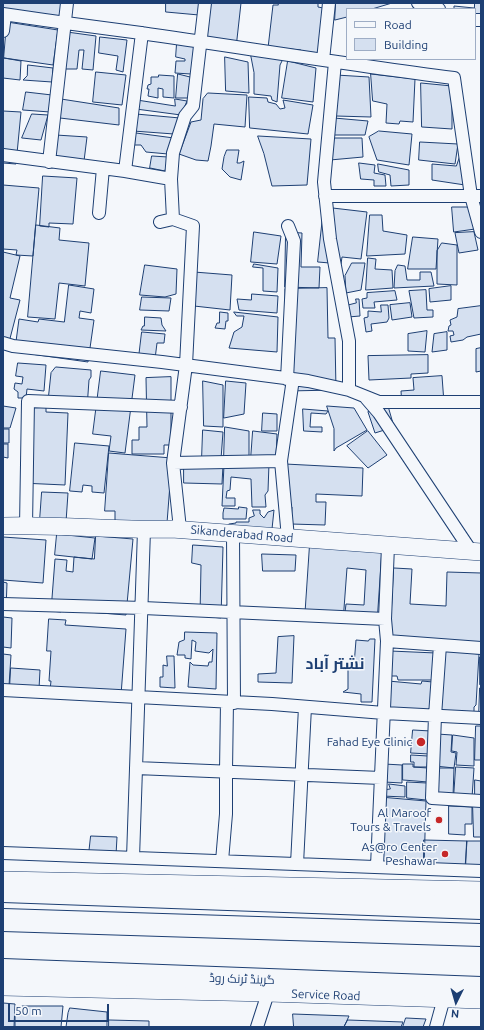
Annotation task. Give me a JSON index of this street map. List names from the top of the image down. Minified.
{"streets":{"highway":["گرینڈ ٹرنک روڈ"],"street":["Sikanderabad Road","Service Road"]},"districts":["نشتر آباد"],"places":["Fahad Eye Clinic","Al Maroof Tours & Travels","As@ro Center Peshawar"],"legend":["Road","Building"],"scale_bar":"50 m","north":"bottom"}
